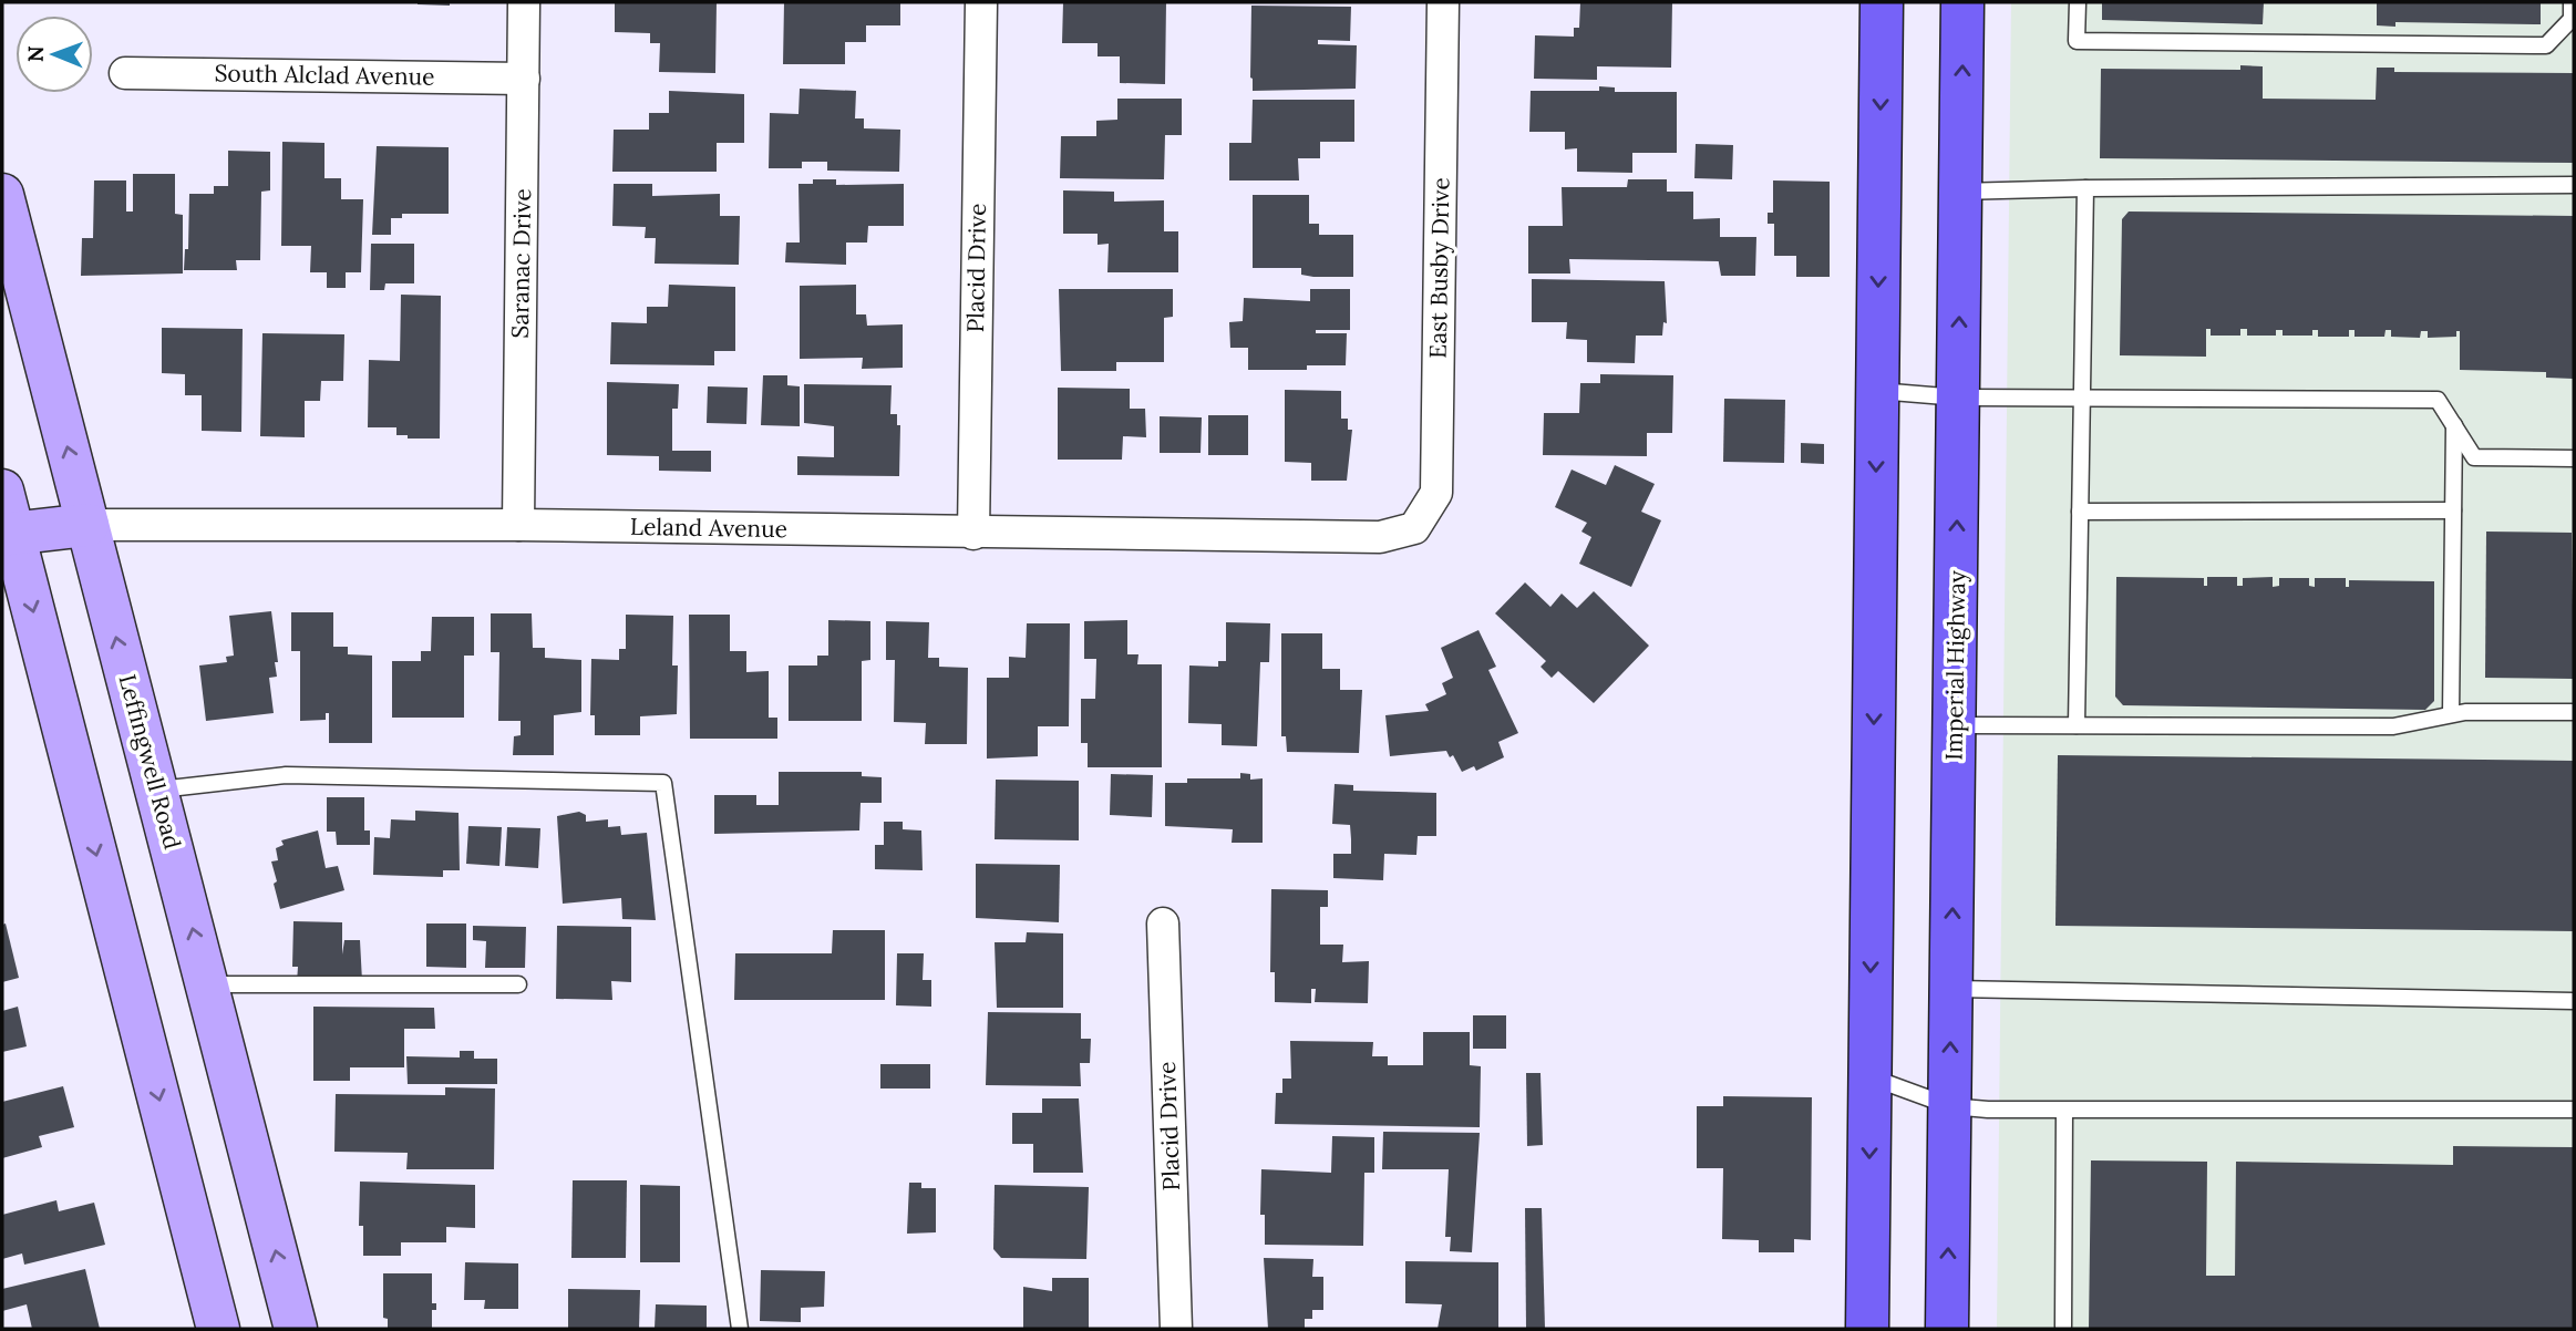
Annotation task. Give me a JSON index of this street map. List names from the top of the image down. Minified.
{"streets":{"main road":["Leland Avenue","Imperial Highway","Leffingwell Road"],"street":["South Alclad Avenue","Saranac Drive","Placid Drive","East Busby Drive"]},"crossings":[["South Alclad Avenue","Saranac Drive"],["Saranac Drive","Leland Avenue"],["Placid Drive","Leland Avenue"],["East Busby Drive","Leland Avenue"],["Leland Avenue","Leffingwell Road"]],"north":"left"}
